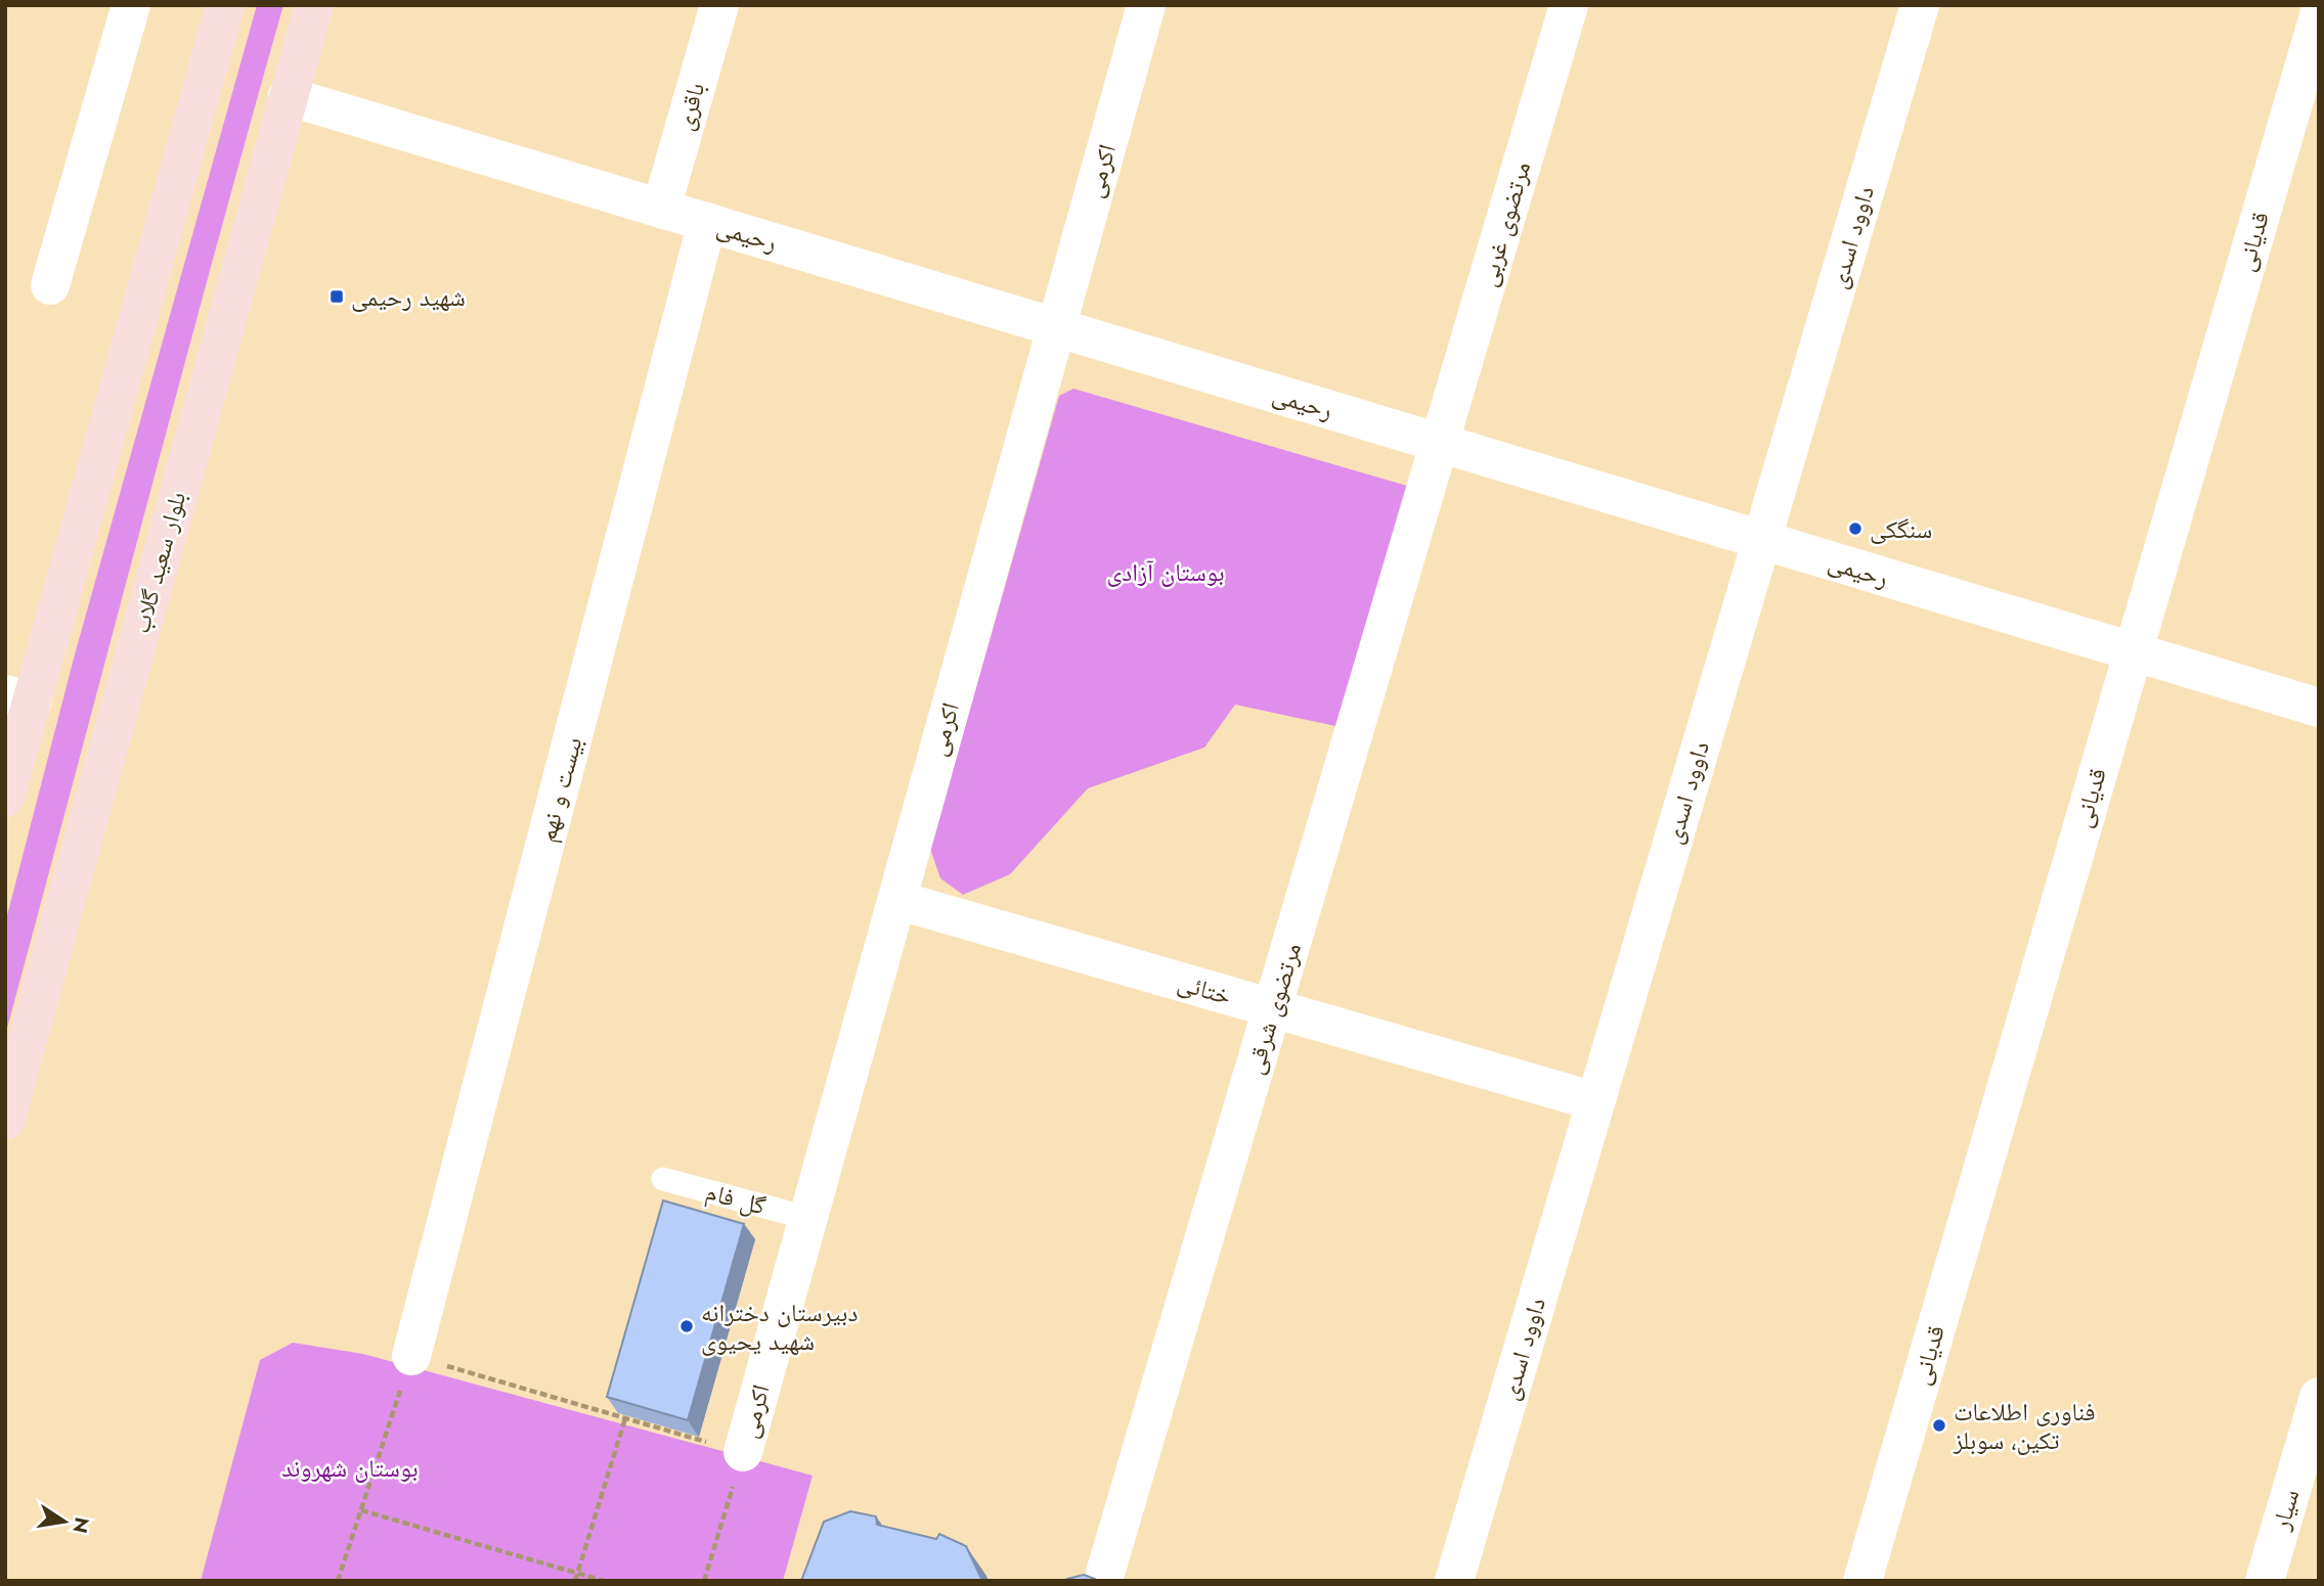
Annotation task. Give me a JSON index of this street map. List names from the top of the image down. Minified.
{"streets":{"main road":["بلوار سعید گلاب"],"street":["باقری","اکرمی","مرتضوی غربی","رحیمی","داوود اسدی","قدیانی","بیست و نهم","ختائی","مرتضوی شرقی","سیار"],"lane":["گل فام"]},"crossings":[["باقری","رحیمی"],["اکرمی","رحیمی"],["اکرمی","ختائی"],["اکرمی","گل فام"],["مرتضوی غربی","رحیمی"],["مرتضوی غربی","مرتضوی شرقی"],["رحیمی","داوود اسدی"],["رحیمی","قدیانی"],["رحیمی","بلوار سعید گلاب"],["رحیمی","بیست و نهم"],["رحیمی","مرتضوی شرقی"],["داوود اسدی","ختائی"],["ختائی","مرتضوی شرقی"]],"parks":["بوستان آزادی","بوستان شهروند"],"places":{"transit":["شهید رحیمی"],"other":["سنگکی","دبیرستان دخترانه شهید یحیوی","فناوری اطلاعات تکین، سوبلز"]},"north":"right"}
